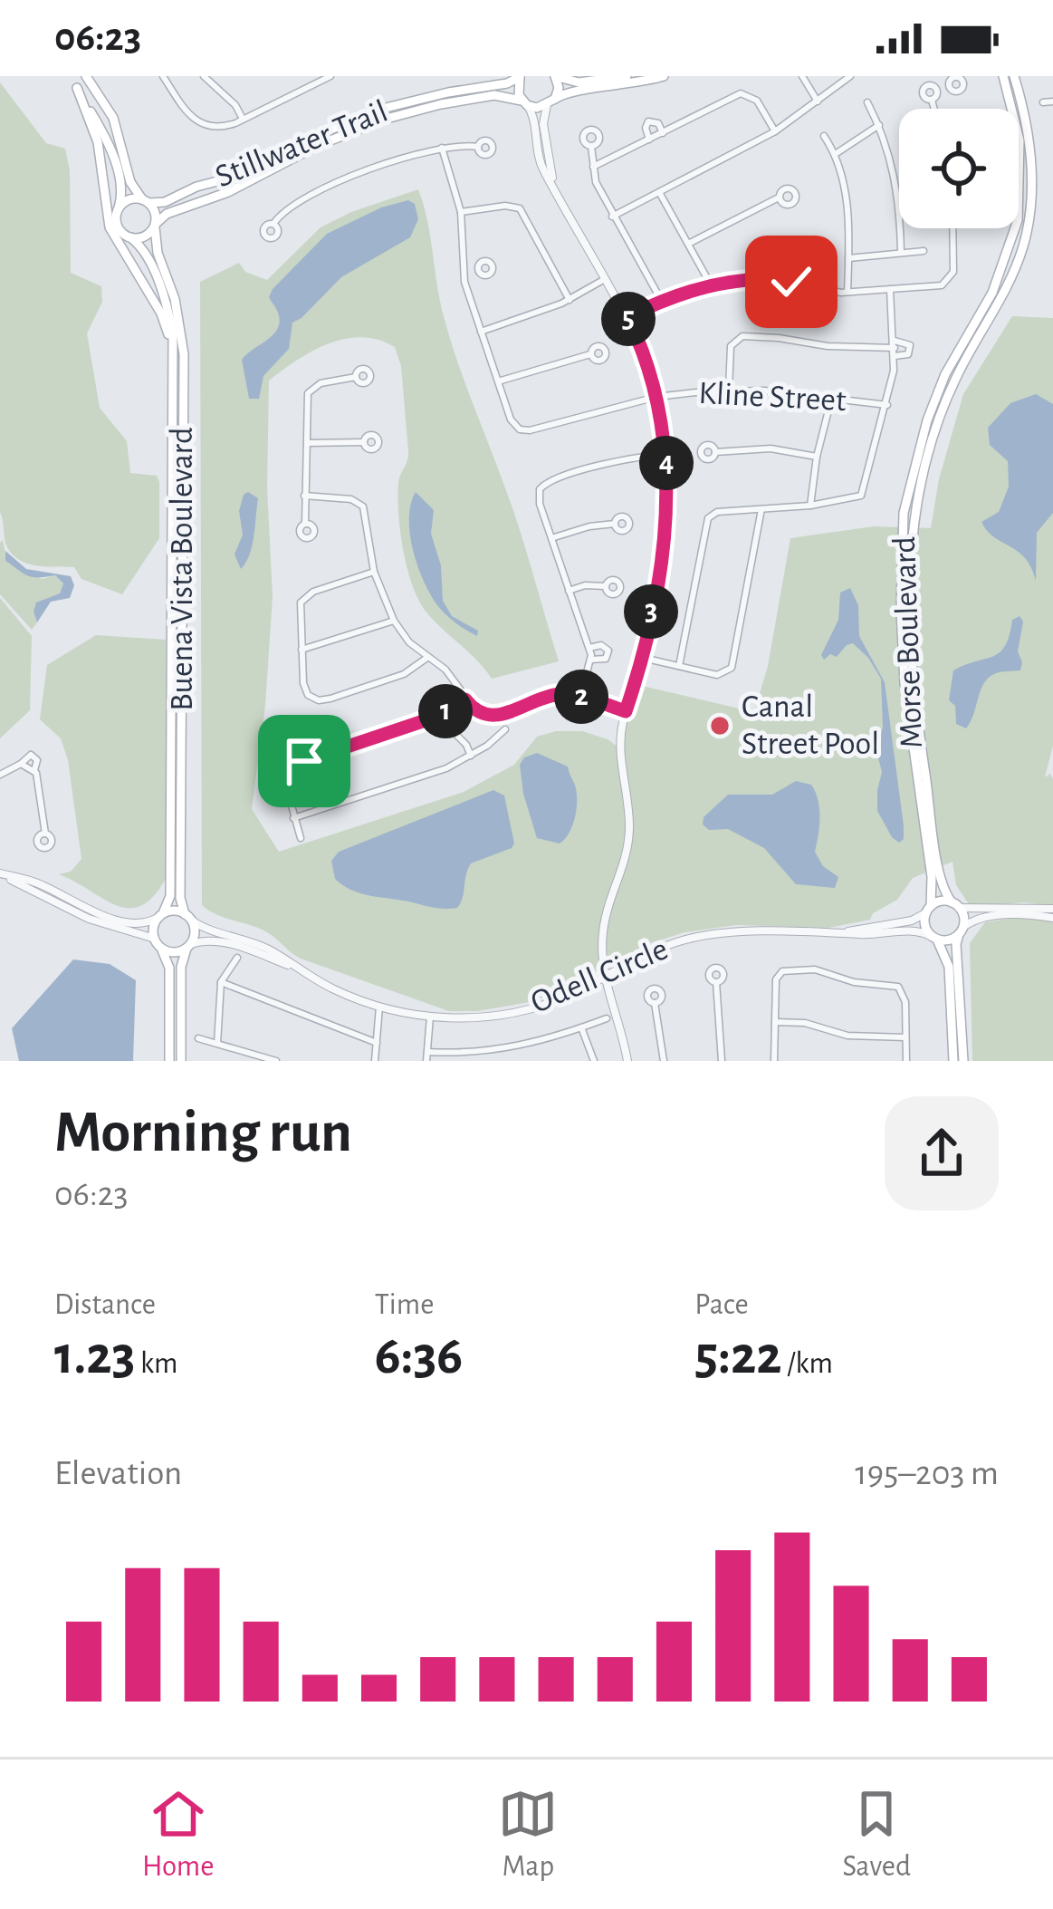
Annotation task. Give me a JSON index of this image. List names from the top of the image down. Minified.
{"streets":{"main road":["Stillwater Trail","Buena Vista Boulevard","Morse Boulevard"],"street":["Kline Street","Odell Circle"]},"crossings":[["Stillwater Trail","Buena Vista Boulevard"],["Buena Vista Boulevard","Odell Circle"],["Morse Boulevard","Odell Circle"]],"places":["Canal Street Pool"],"page":{"status":"06:23","pins":["5","4","3","2","1"],"heading":["Morning run","06:23"],"stats":[["Distance","1.23 km"],["Time","6:36"],["Pace","5:22 /km"]],"chart":["Elevation","195–203 m"],"tabs":["Home","Map","Saved"]}}
